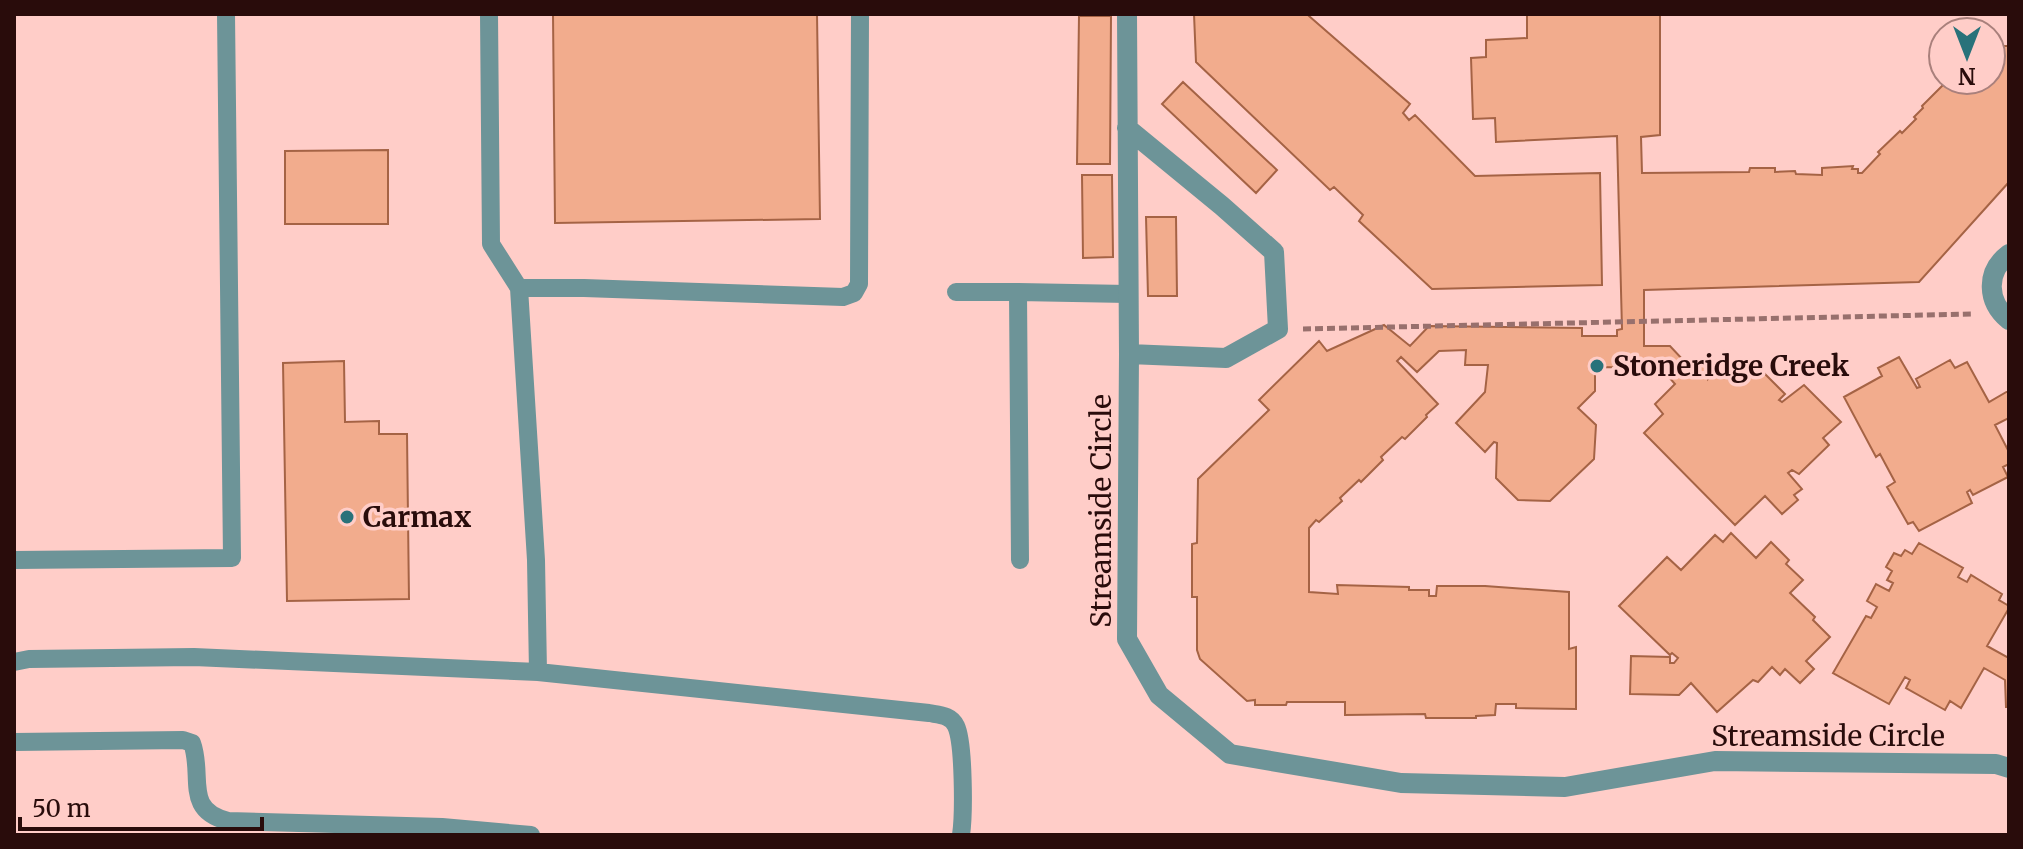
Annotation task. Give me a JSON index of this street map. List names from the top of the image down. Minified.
{"streets":{"street":["Streamside Circle"]},"places":["Stoneridge Creek","Carmax"],"scale_bar":"50 m","north":"bottom"}
